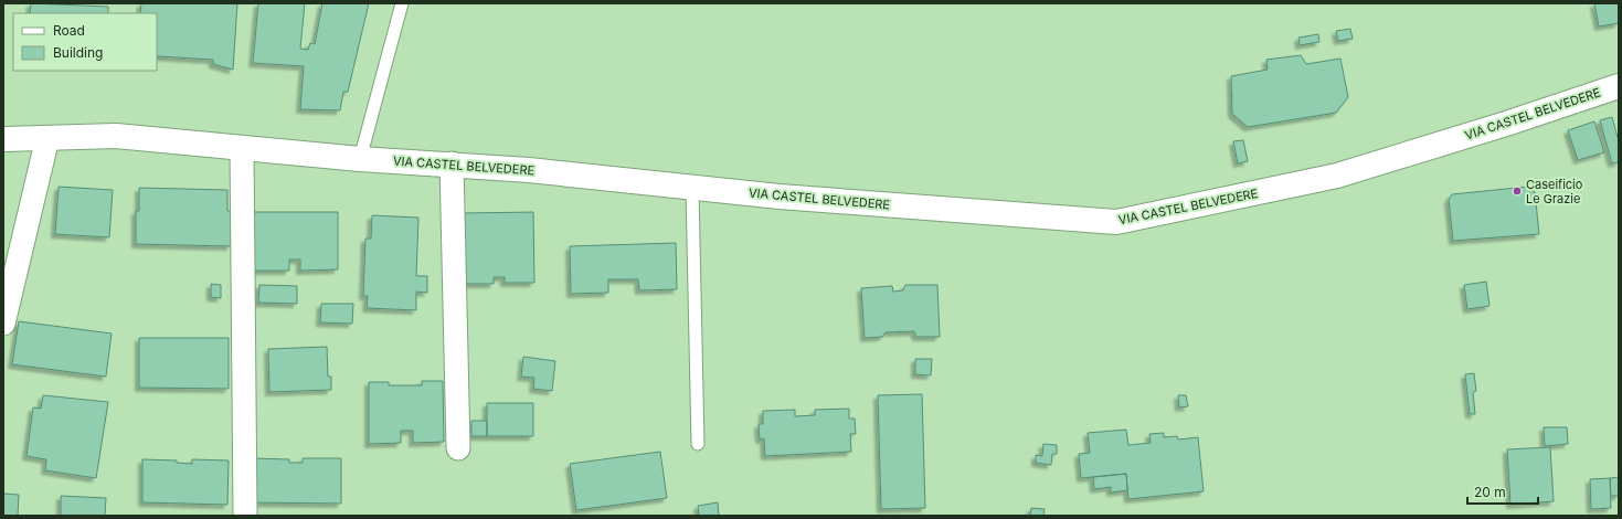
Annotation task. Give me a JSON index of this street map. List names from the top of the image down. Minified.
{"streets":{"street":["VIA CASTEL BELVEDERE"]},"places":["Caseificio Le Grazie"],"legend":["Road","Building"],"scale_bar":"20 m"}
